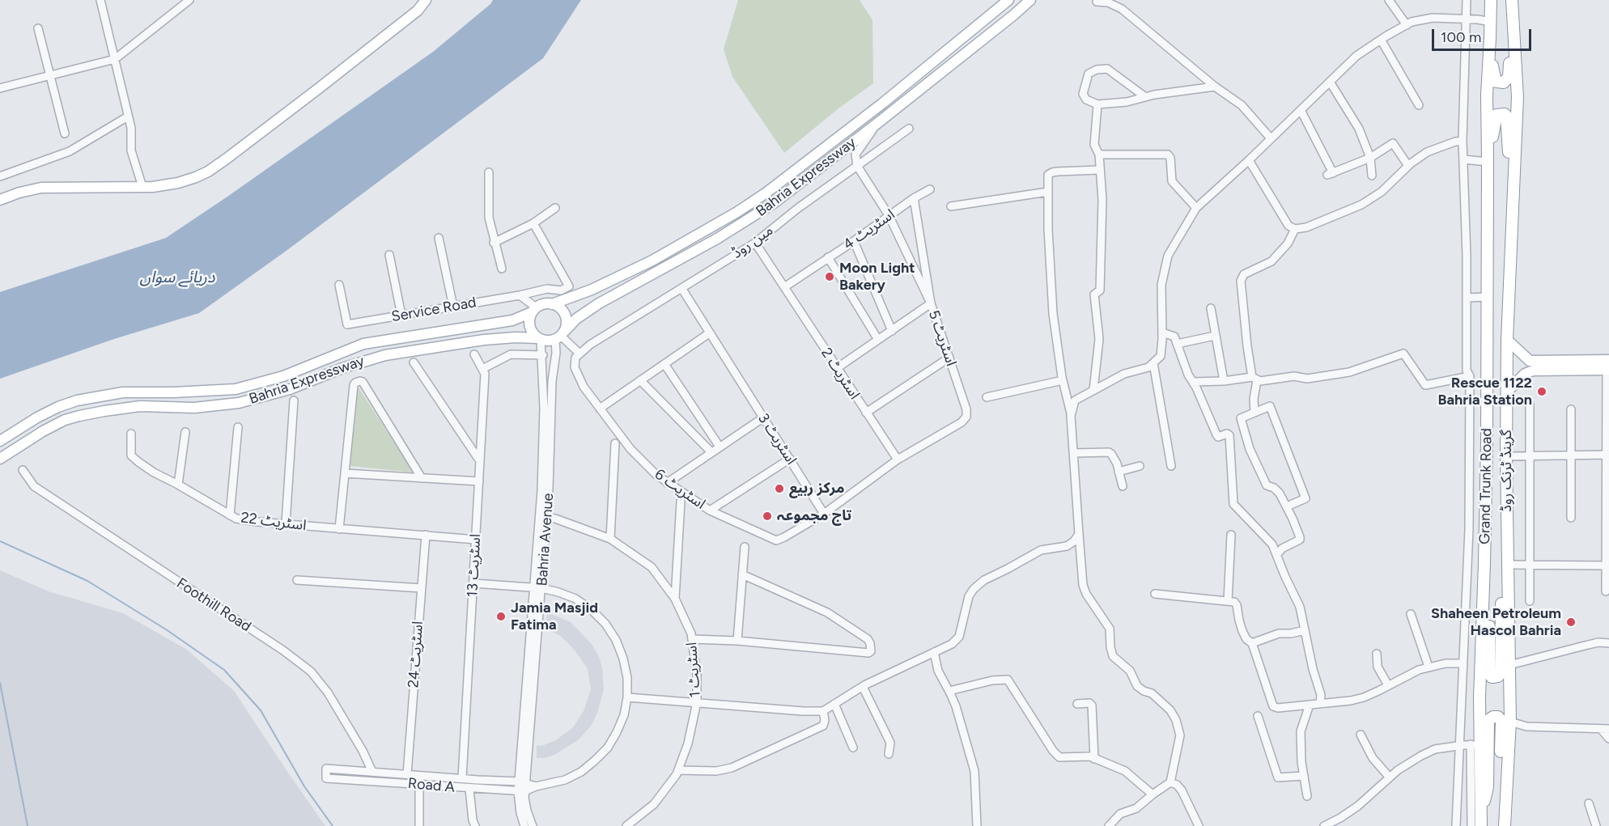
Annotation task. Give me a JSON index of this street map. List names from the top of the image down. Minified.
{"streets":{"highway":["گرینڈ ٹرنک روڈ","Grand Trunk Road"],"main road":["Bahria Expressway"],"street":["اسٹریٹ 4","مین روڈ","Service Road","اسٹریٹ 5","اسٹریٹ 2","اسٹریٹ 3","اسٹریٹ 6","اسٹریٹ 22","Bahria Avenue","اسٹریٹ 13","Foothill Road","اسٹریٹ 24","اسٹریٹ 1","Road A"]},"crossings":[["Bahria Expressway","Bahria Avenue"],["اسٹریٹ 4","اسٹریٹ 5"],["اسٹریٹ 4","اسٹریٹ 2"],["مین روڈ","اسٹریٹ 5"],["مین روڈ","اسٹریٹ 2"],["مین روڈ","اسٹریٹ 3"],["مین روڈ","اسٹریٹ 6"],["اسٹریٹ 5","اسٹریٹ 2"],["اسٹریٹ 3","اسٹریٹ 6"],["اسٹریٹ 22","اسٹریٹ 13"],["اسٹریٹ 22","اسٹریٹ 24"],["Bahria Avenue","اسٹریٹ 1"],["Bahria Avenue","Road A"],["اسٹریٹ 13","Road A"],["Foothill Road","Road A"],["اسٹریٹ 24","Road A"]],"water":["دریائے سواں"],"places":["Moon Light Bakery","Rescue 1122 Bahria Station","مرکز ربیع","تاج مجموعہ","Jamia Masjid Fatima","Shaheen Petroleum Hascol Bahria"],"scale_bar":"100 m"}
